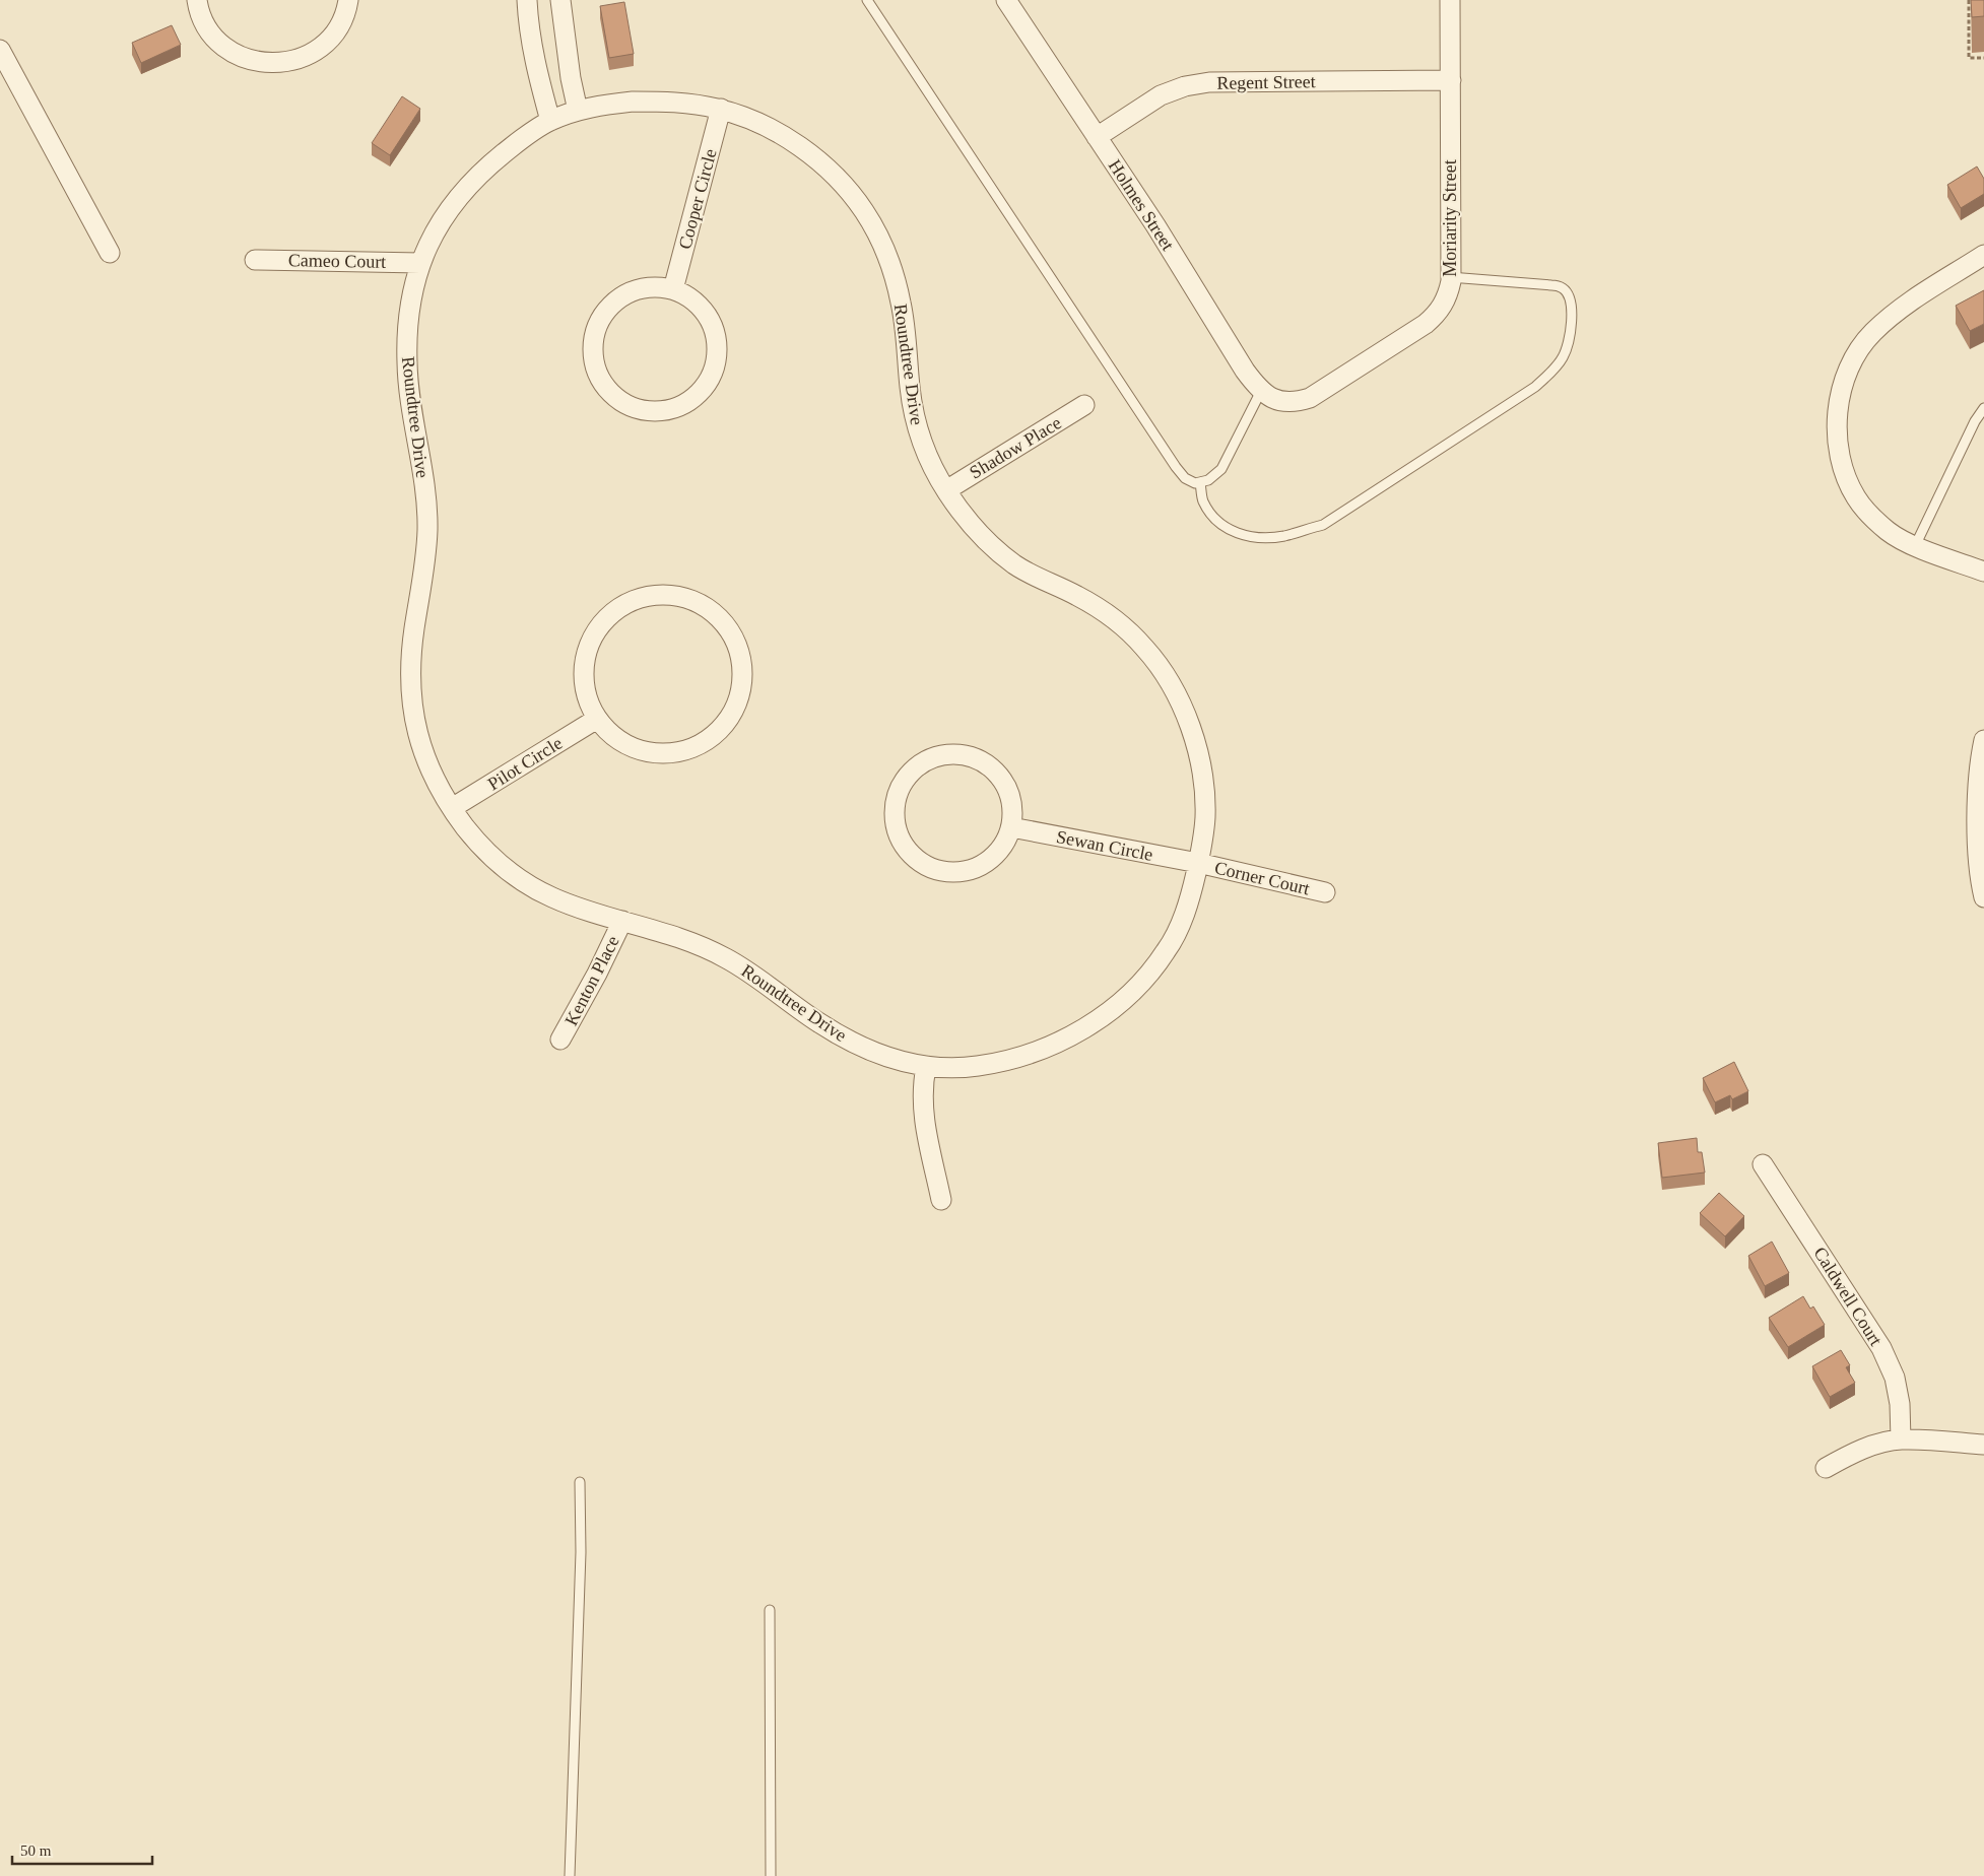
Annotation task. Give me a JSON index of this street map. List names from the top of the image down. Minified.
{"streets":{"street":["Regent Street","Cooper Circle","Holmes Street","Moriarity Street","Cameo Court","Roundtree Drive","Shadow Place","Pilot Circle","Sewan Circle","Corner Court","Kenton Place","Caldwell Court"]},"crossings":[["Regent Street","Holmes Street"],["Regent Street","Moriarity Street"],["Cooper Circle","Roundtree Drive"],["Holmes Street","Moriarity Street"],["Cameo Court","Roundtree Drive"],["Roundtree Drive","Shadow Place"],["Roundtree Drive","Pilot Circle"],["Roundtree Drive","Sewan Circle"],["Roundtree Drive","Corner Court"],["Roundtree Drive","Kenton Place"],["Sewan Circle","Corner Court"]],"scale_bar":"50 m"}
